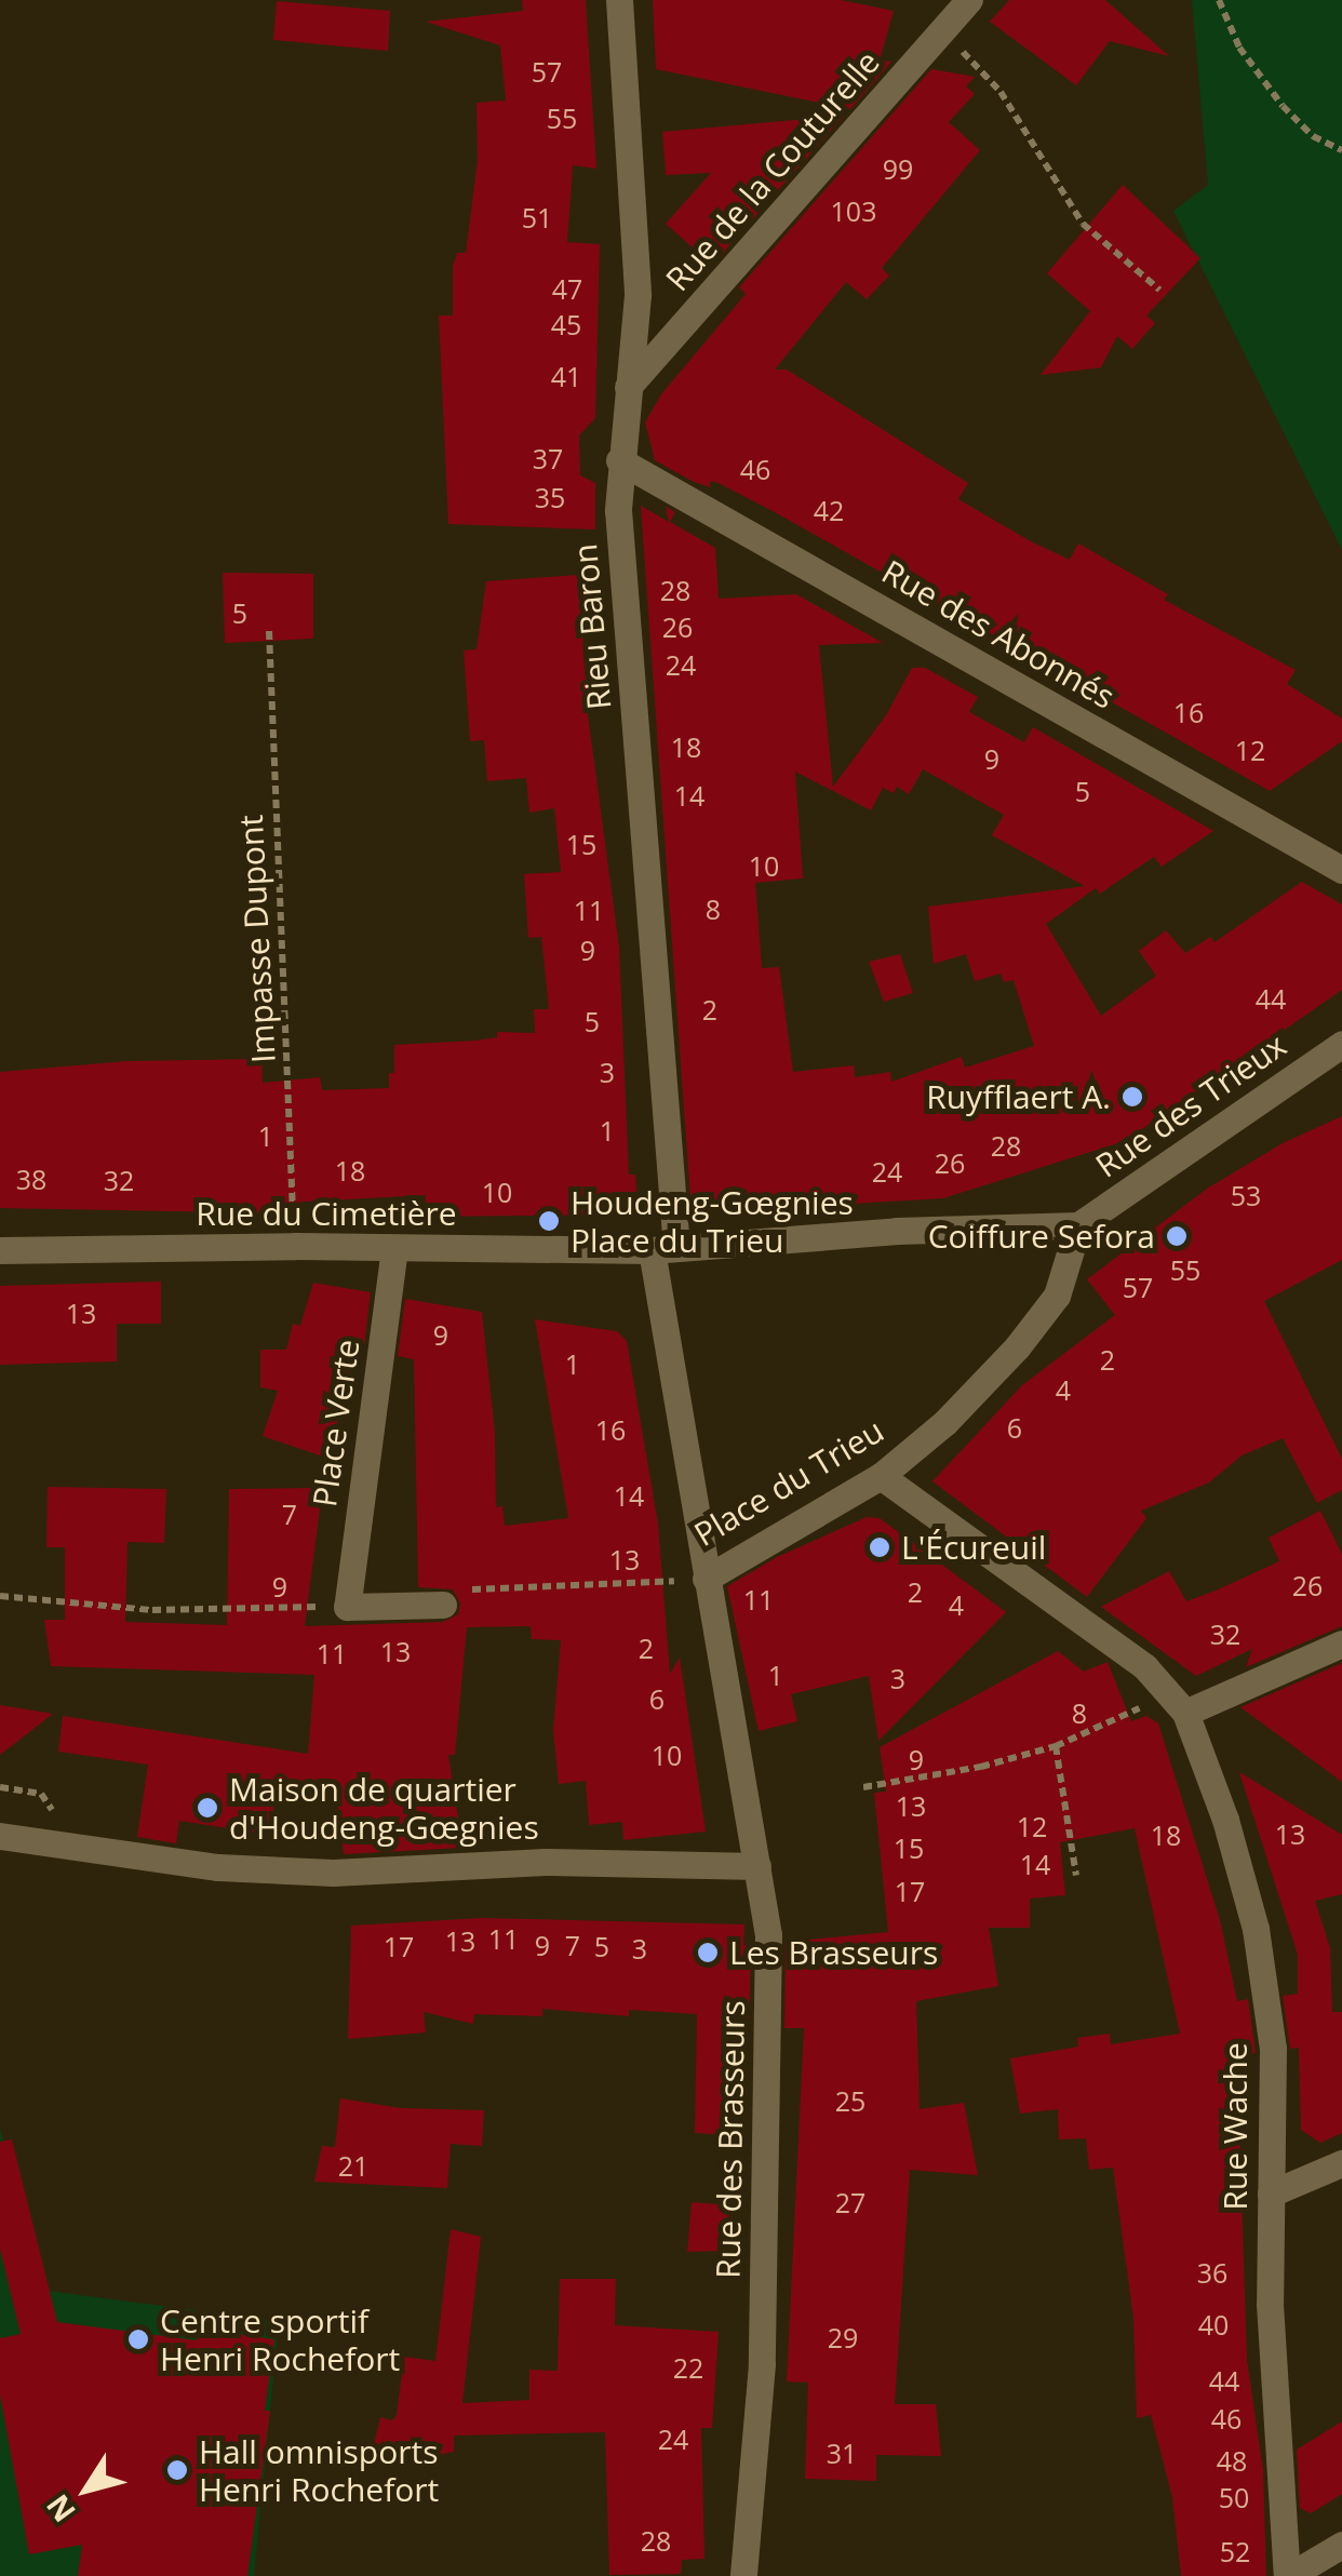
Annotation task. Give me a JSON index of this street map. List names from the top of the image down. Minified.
{"streets":{"street":["Rue de la Couturelle","Rieu Baron","Rue des Abonnés","Rue des Trieux","Rue du Cimetière","Place Verte","Place du Trieu","Rue Wache","Rue des Brasseurs"],"path":["Impasse Dupont"]},"crossings":[["Rue de la Couturelle","Rieu Baron"],["Rieu Baron","Rue des Abonnés"],["Rieu Baron","Rue du Cimetière"],["Rieu Baron","Place du Trieu"],["Impasse Dupont","Rue du Cimetière"],["Rue des Trieux","Place du Trieu"],["Rue du Cimetière","Place Verte"],["Rue du Cimetière","Place du Trieu"],["Place du Trieu","Rue Wache"],["Place du Trieu","Rue des Brasseurs"]],"places":["Ruyfflaert A.","Houdeng-Gœgnies Place du Trieu","Coiffure Sefora","L'Écureuil","Maison de quartier d'Houdeng-Gœgnies","Les Brasseurs","Centre sportif Henri Rochefort","Hall omnisports Henri Rochefort"],"house_numbers":["57","55","99","103","51","47","45","41","37","46","35","42","28","5","26","24","16","18","12","9","5","14","15","10","8","11","9","44","2","5","3","1","1","28","26","18","24","38","32","10","53","55","57","13","9","2","1","4","6","16","14","7","13","26","9","2","11","4","32","2","13","11","1","3","6","8","10","9","13","12","13","18","15","14","17","11","13","9","7","17","5","3","25","21","27","36","40","29","22","44","46","24","31","48","50","28","52"],"north":"bottom left"}
